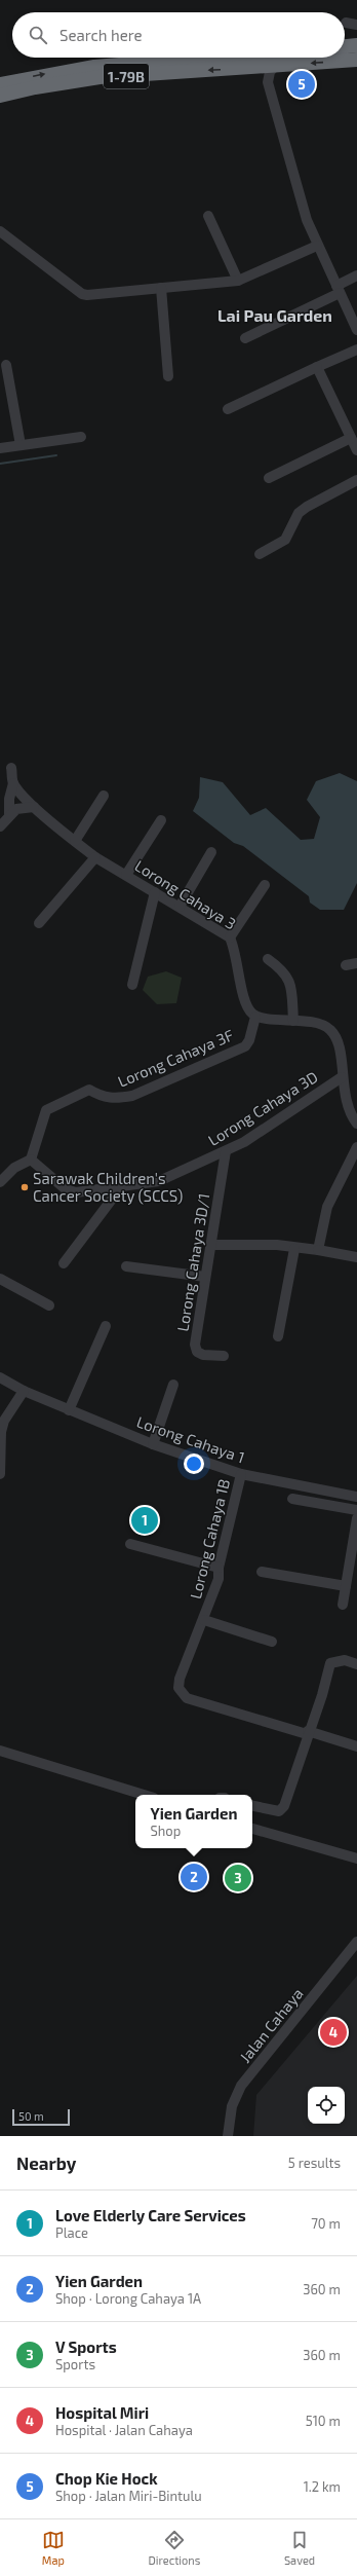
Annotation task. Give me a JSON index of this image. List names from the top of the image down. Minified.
{"streets":{"highway":["1-79B"],"street":["Lorong Cahaya 3","Lorong Cahaya 3F","Lorong Cahaya 3D","Lorong Cahaya 3D/1","Lorong Cahaya 1","Lorong Cahaya 1B","Jalan Cahaya"]},"crossings":[["Lorong Cahaya 3","Lorong Cahaya 3F"],["Lorong Cahaya 3F","Lorong Cahaya 3D"],["Lorong Cahaya 3D","Lorong Cahaya 3D/1"],["Lorong Cahaya 1","Lorong Cahaya 1B"]],"districts":["Lai Pau Garden"],"places":["Sarawak Children's Cancer Society (SCCS)"],"scale_bar":"50 m","page":{"search":"Search here","pins":["5","1","2","3","4"],"popup":["Yien Garden","Shop"],"scale":"50 m","heading":["Nearby","5 results"],"list":[{"mark":"1","name":"Love Elderly Care Services","note":"Place","value":"70 m"},{"mark":"2","name":"Yien Garden","note":"Shop · Lorong Cahaya 1A","value":"360 m"},{"mark":"3","name":"V Sports","note":"Sports","value":"360 m"},{"mark":"4","name":"Hospital Miri","note":"Hospital · Jalan Cahaya","value":"510 m"},{"mark":"5","name":"Chop Kie Hock","note":"Shop · Jalan Miri-Bintulu","value":"1.2 km"}],"nav":["Map","Directions","Saved"]}}
